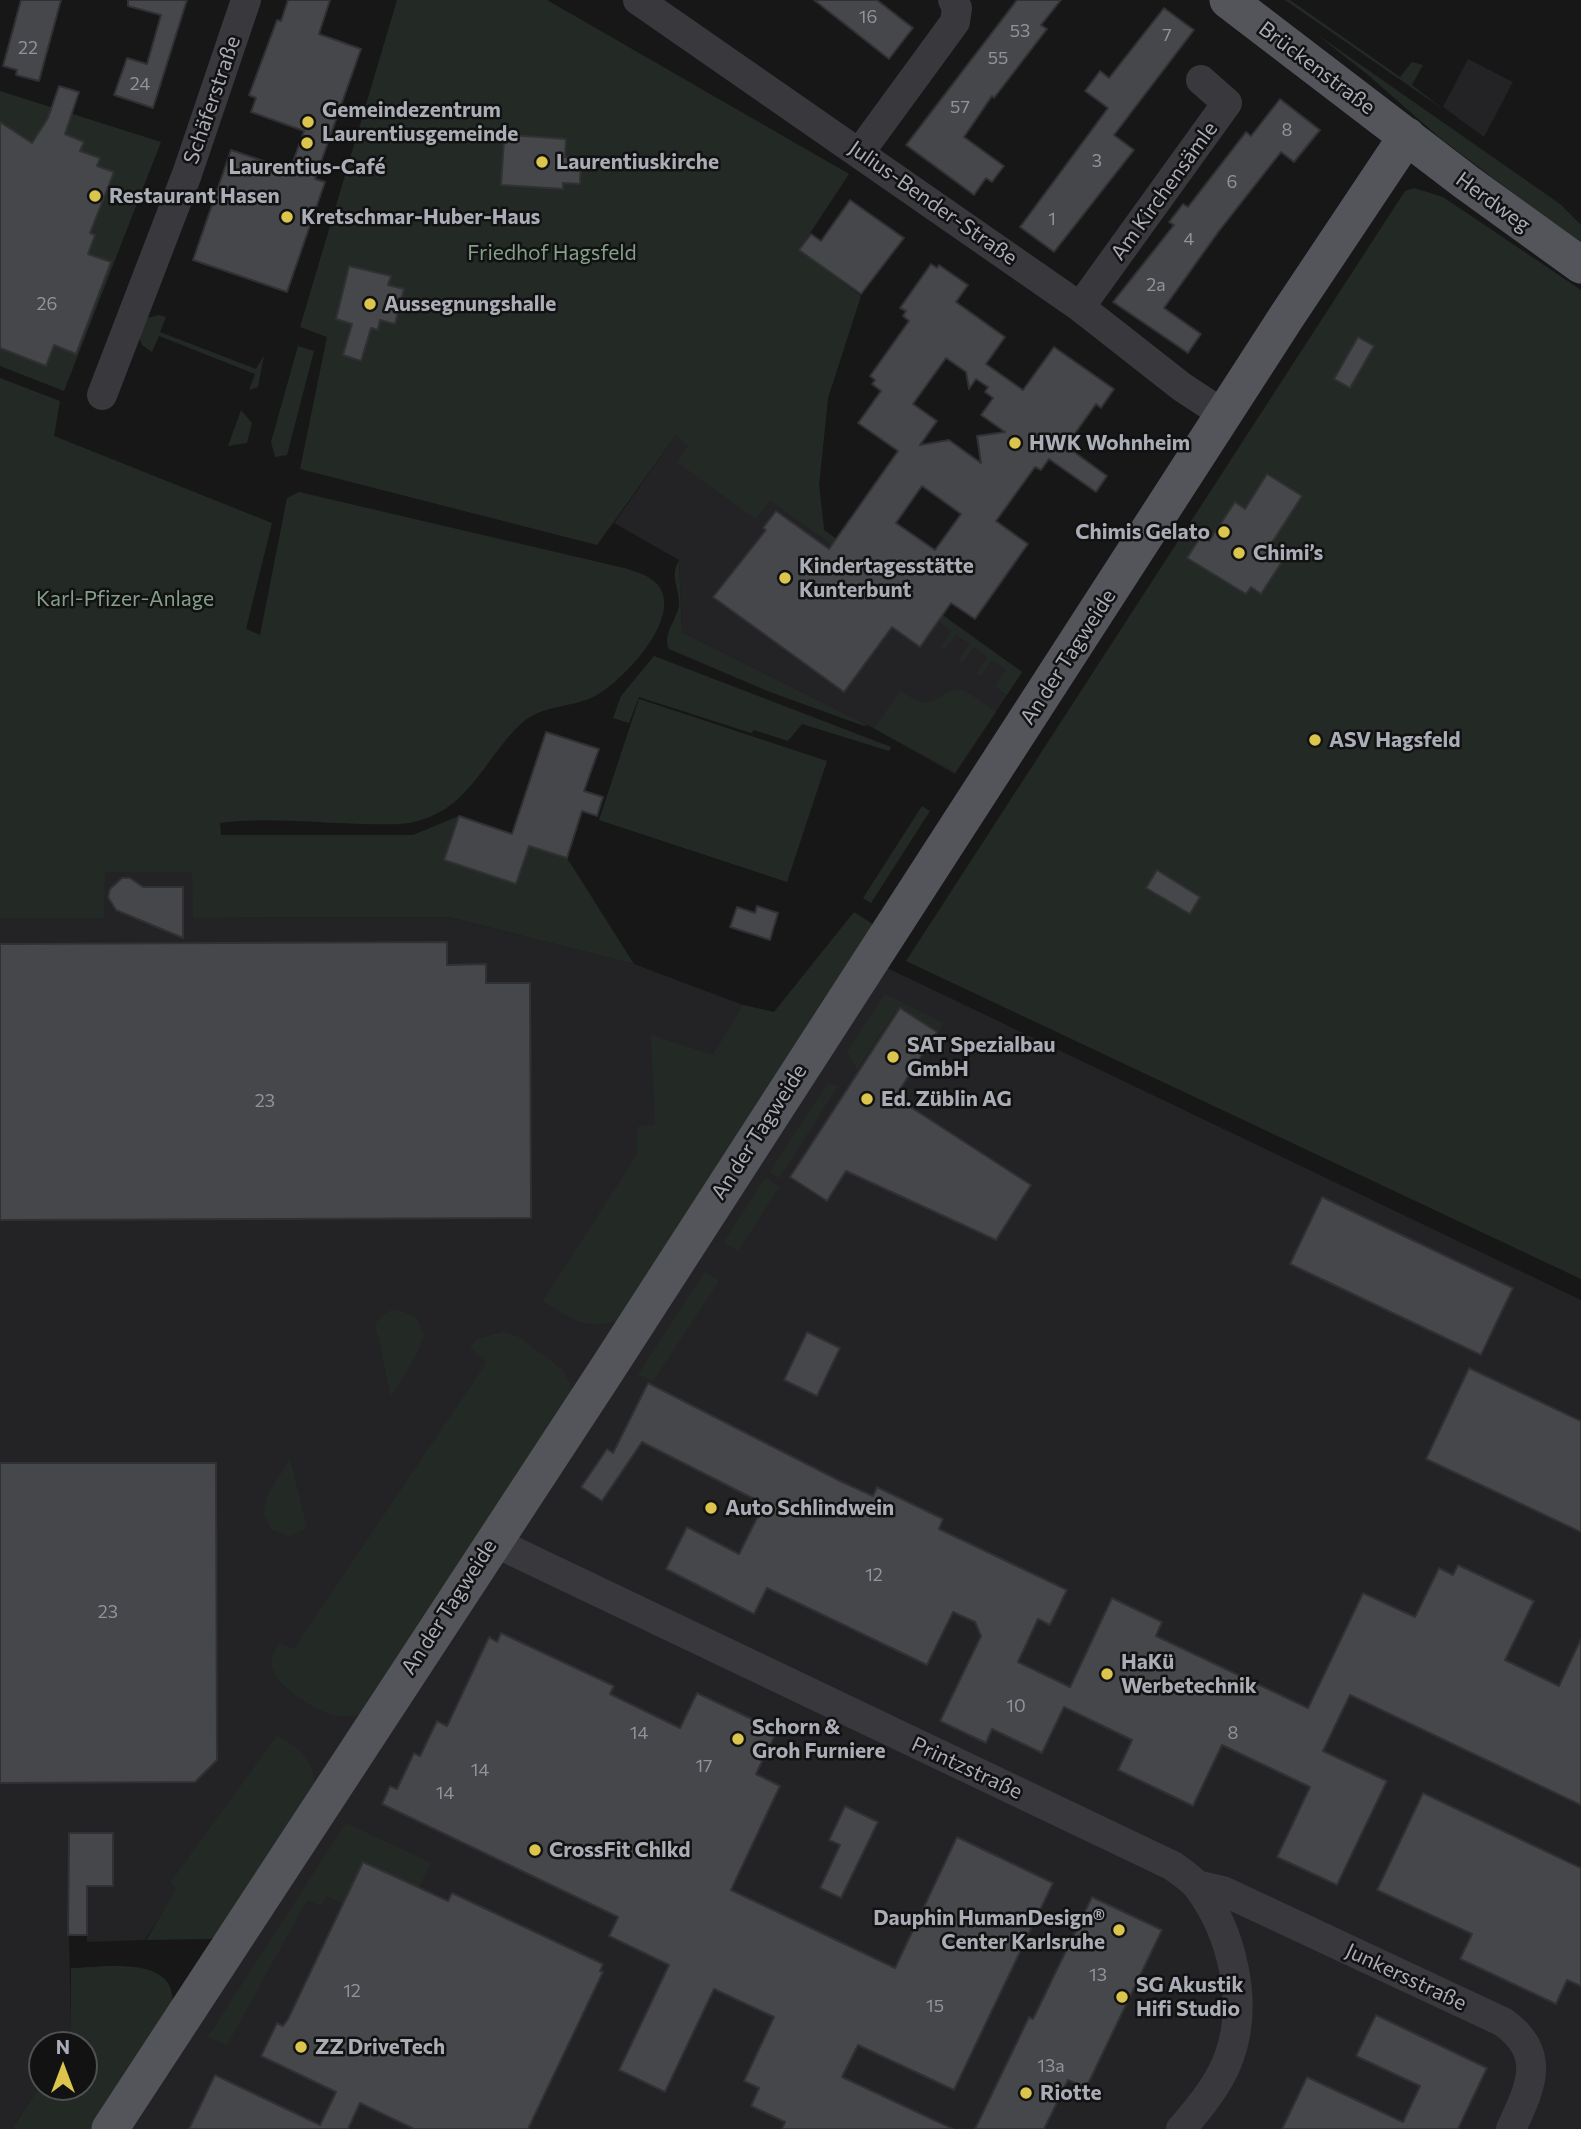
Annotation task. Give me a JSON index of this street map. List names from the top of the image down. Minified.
{"streets":{"main road":["Brückenstraße","Herdweg","An der Tagweide"],"street":["Schäferstraße","Am Kirchensämle","Julius-Bender-Straße","Printzstraße","Junkersstraße"]},"crossings":[["Brückenstraße","Herdweg"],["Brückenstraße","An der Tagweide"],["Am Kirchensämle","Julius-Bender-Straße"],["Herdweg","An der Tagweide"],["Julius-Bender-Straße","An der Tagweide"],["An der Tagweide","Printzstraße"],["Printzstraße","Junkersstraße"]],"parks":["Friedhof Hagsfeld","Karl-Pfizer-Anlage"],"places":["Gemeindezentrum Laurentiusgemeinde","Laurentius-Café","Laurentiuskirche","Restaurant Hasen","Kretschmar-Huber-Haus","Aussegnungshalle","HWK Wohnheim","Chimis Gelato","Chimi’s","Kindertagesstätte Kunterbunt","ASV Hagsfeld","SAT Spezialbau GmbH","Ed. Züblin AG","Auto Schlindwein","HaKü Werbetechnik","Schorn & Groh Furniere","CrossFit Chlkd","Dauphin HumanDesign® Center Karlsruhe","SG Akustik Hifi Studio","ZZ DriveTech","Riotte"],"house_numbers":["16","53","7","22","55","24","57","8","3","6","1","4","2a","26","23","12","23","10","14","8","17","14","14","13","12","15","13a"],"north":"top"}
